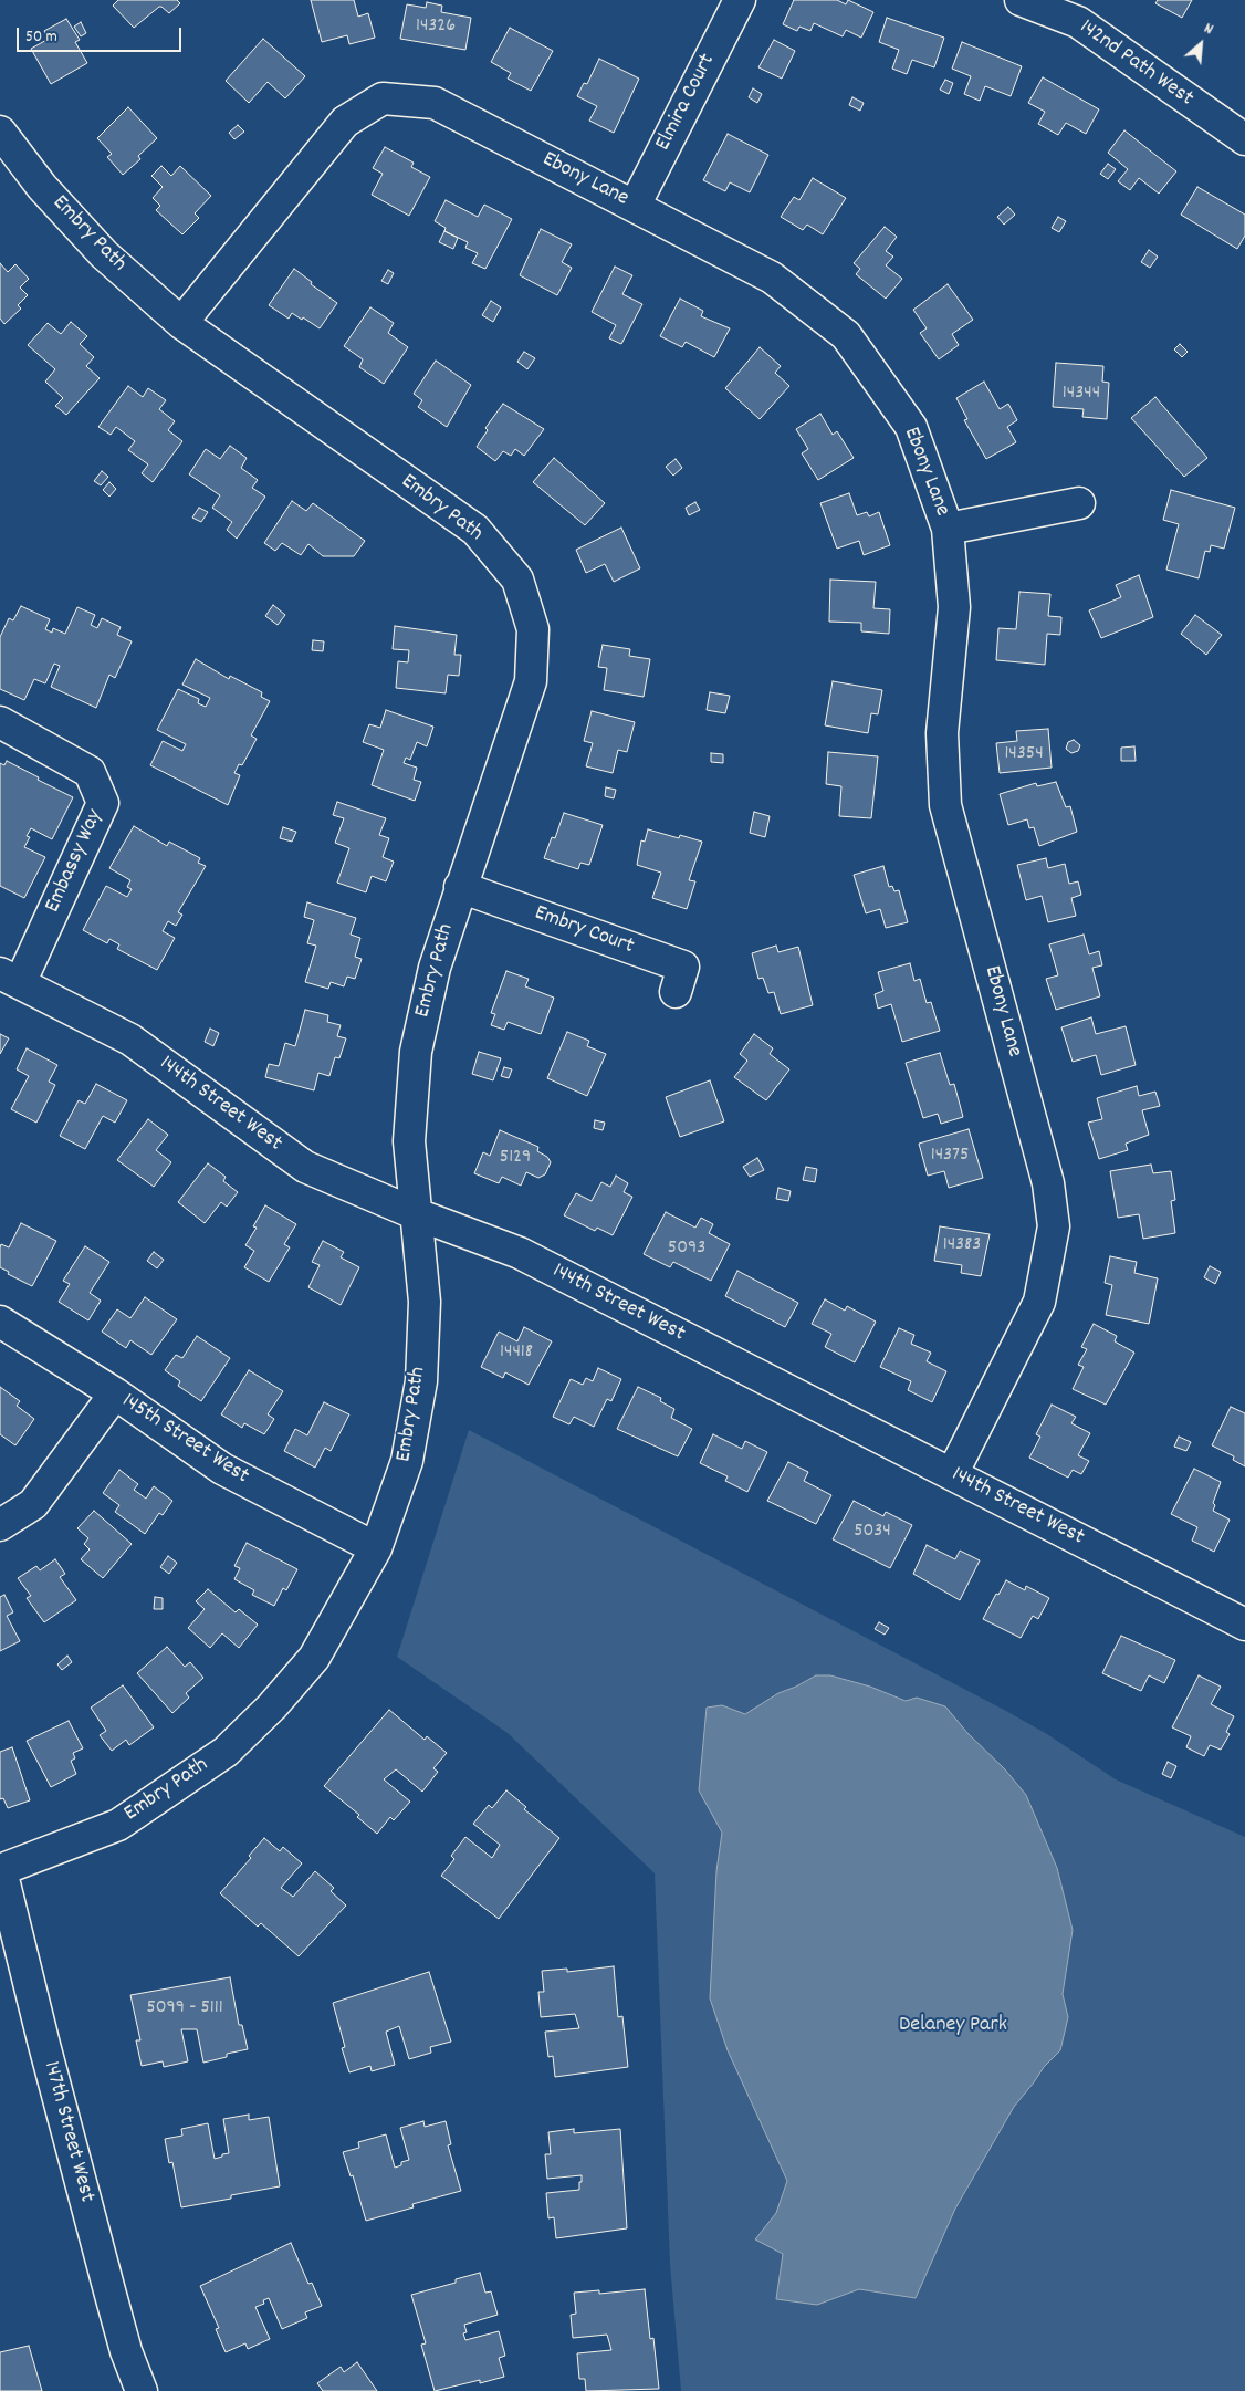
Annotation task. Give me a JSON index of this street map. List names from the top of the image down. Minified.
{"streets":{"street":["142nd Path West","Elmira Court","Ebony Lane","Embry Path","Embassy Way","Embry Court","144th Street West","145th Street West","147th Street West"]},"crossings":[["Elmira Court","Ebony Lane"],["Ebony Lane","Embry Path"],["Ebony Lane","144th Street West"],["Embry Path","Embry Court"],["Embry Path","144th Street West"],["Embry Path","145th Street West"],["Embry Path","147th Street West"],["Embassy Way","144th Street West"]],"parks":["Delaney Park"],"house_numbers":["14326","14344","14354","14375","5129","14383","5093","14418","5034","5099 - 5111"],"scale_bar":"50 m","north":"top right"}
